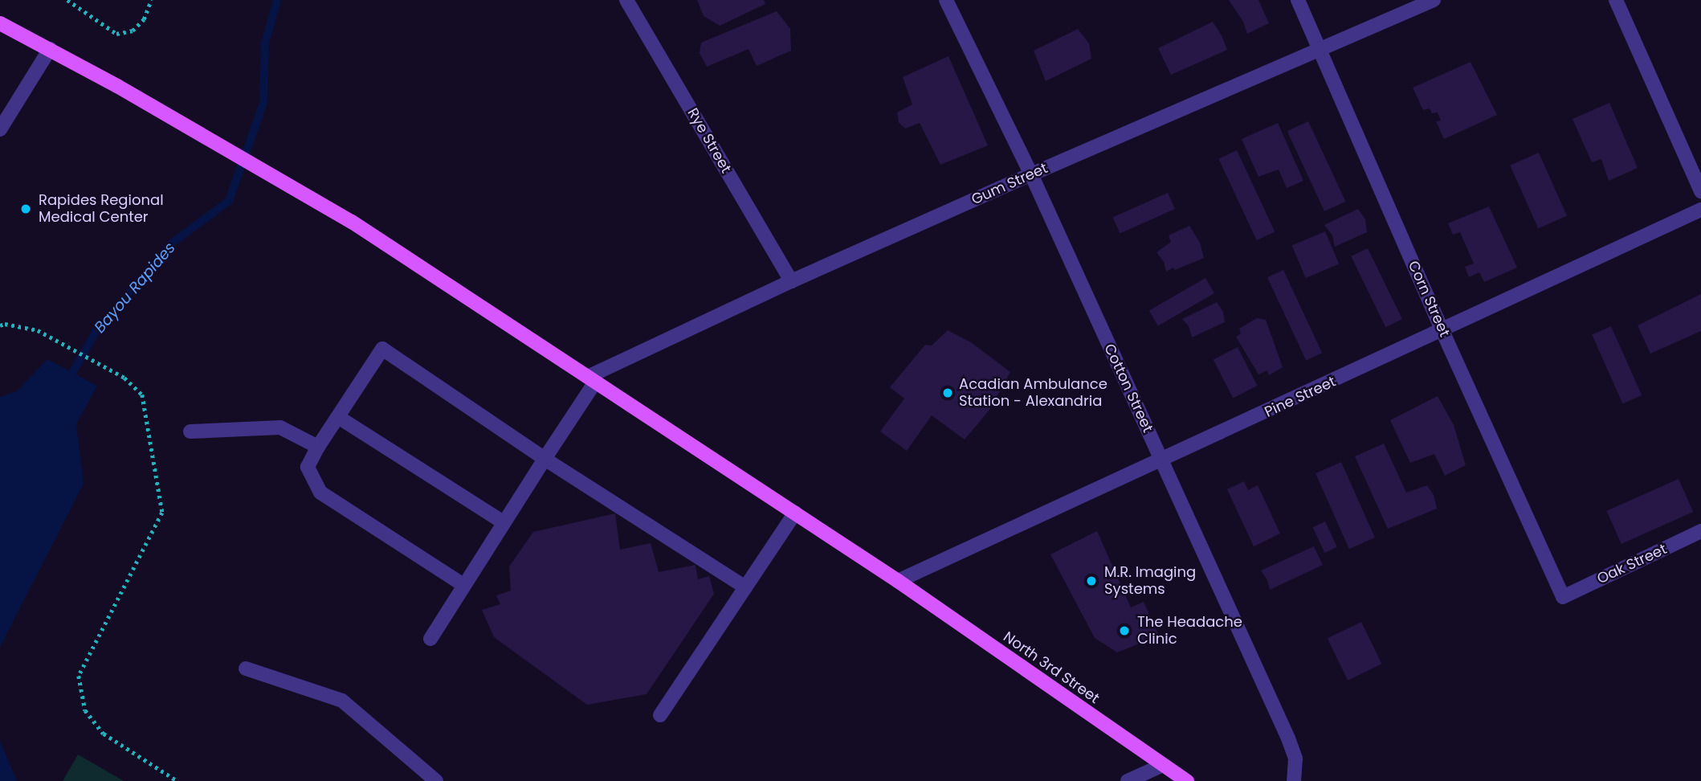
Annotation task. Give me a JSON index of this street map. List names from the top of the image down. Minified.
{"streets":{"main road":["North 3rd Street"],"street":["Rye Street","Gum Street","Corn Street","Cotton Street","Pine Street","Oak Street"]},"crossings":[["Rye Street","Gum Street"],["Gum Street","Corn Street"],["Gum Street","Cotton Street"],["Gum Street","North 3rd Street"],["Corn Street","Pine Street"],["Corn Street","Oak Street"],["Cotton Street","Pine Street"],["Pine Street","North 3rd Street"]],"water":["Bayou Rapides"],"places":["Rapides Regional Medical Center","Acadian Ambulance Station - Alexandria","M.R. Imaging Systems","The Headache Clinic"]}
